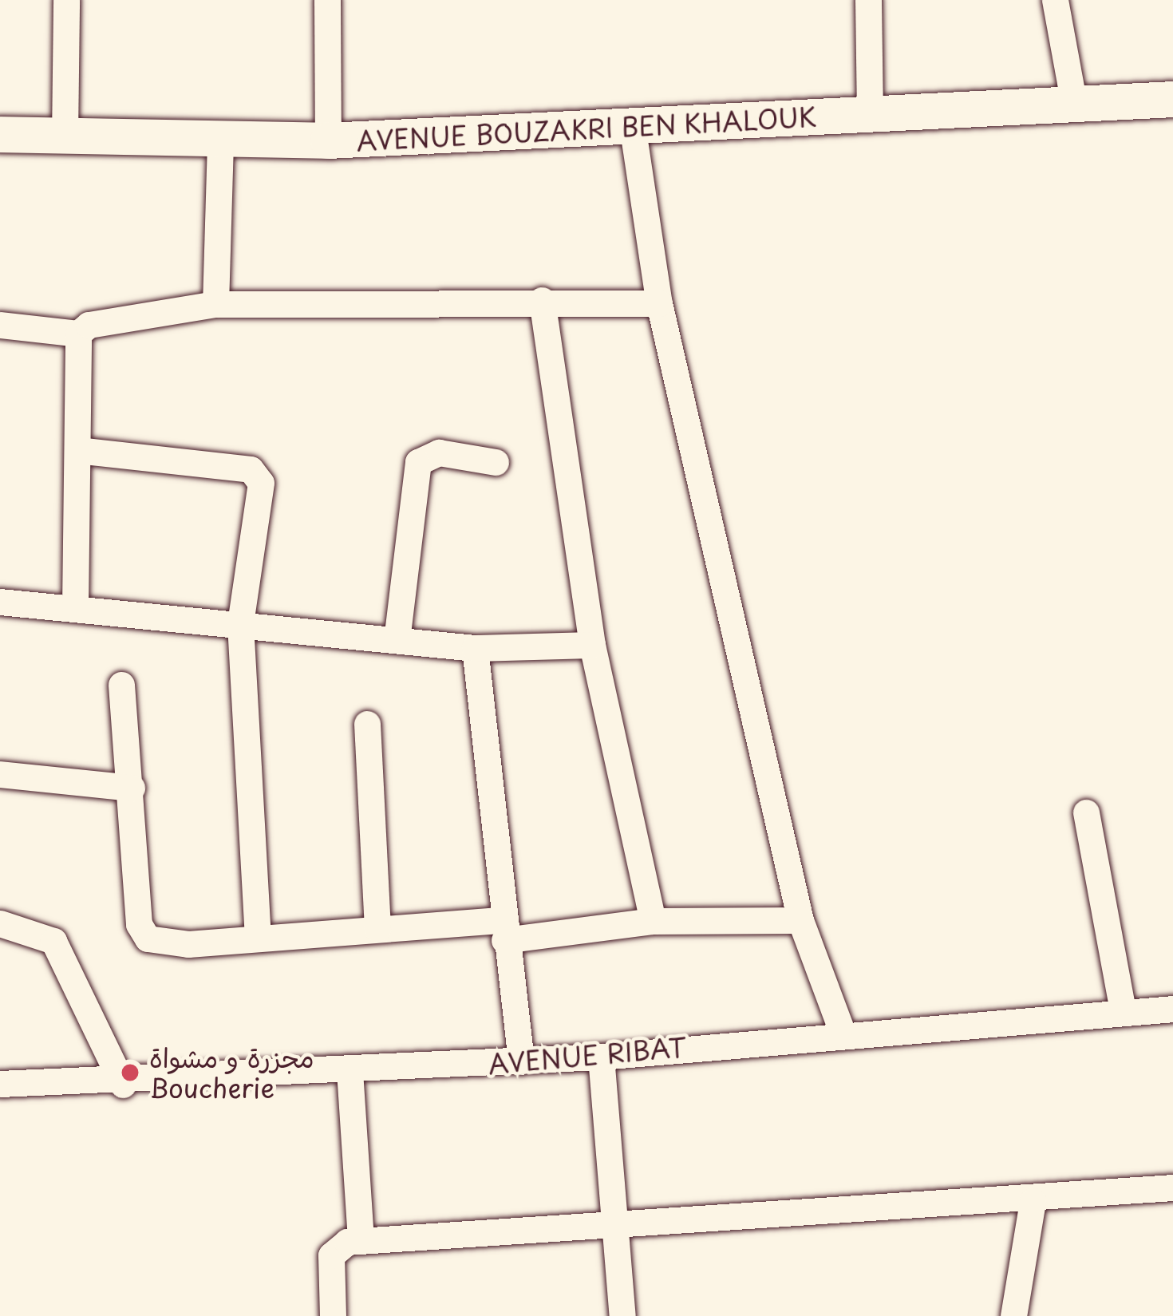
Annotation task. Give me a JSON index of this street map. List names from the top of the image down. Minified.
{"streets":{"street":["AVENUE BOUZAKRI BEN KHALOUK","AVENUE RIBAT"]},"places":["مجزرة و مشواة Boucherie"]}
